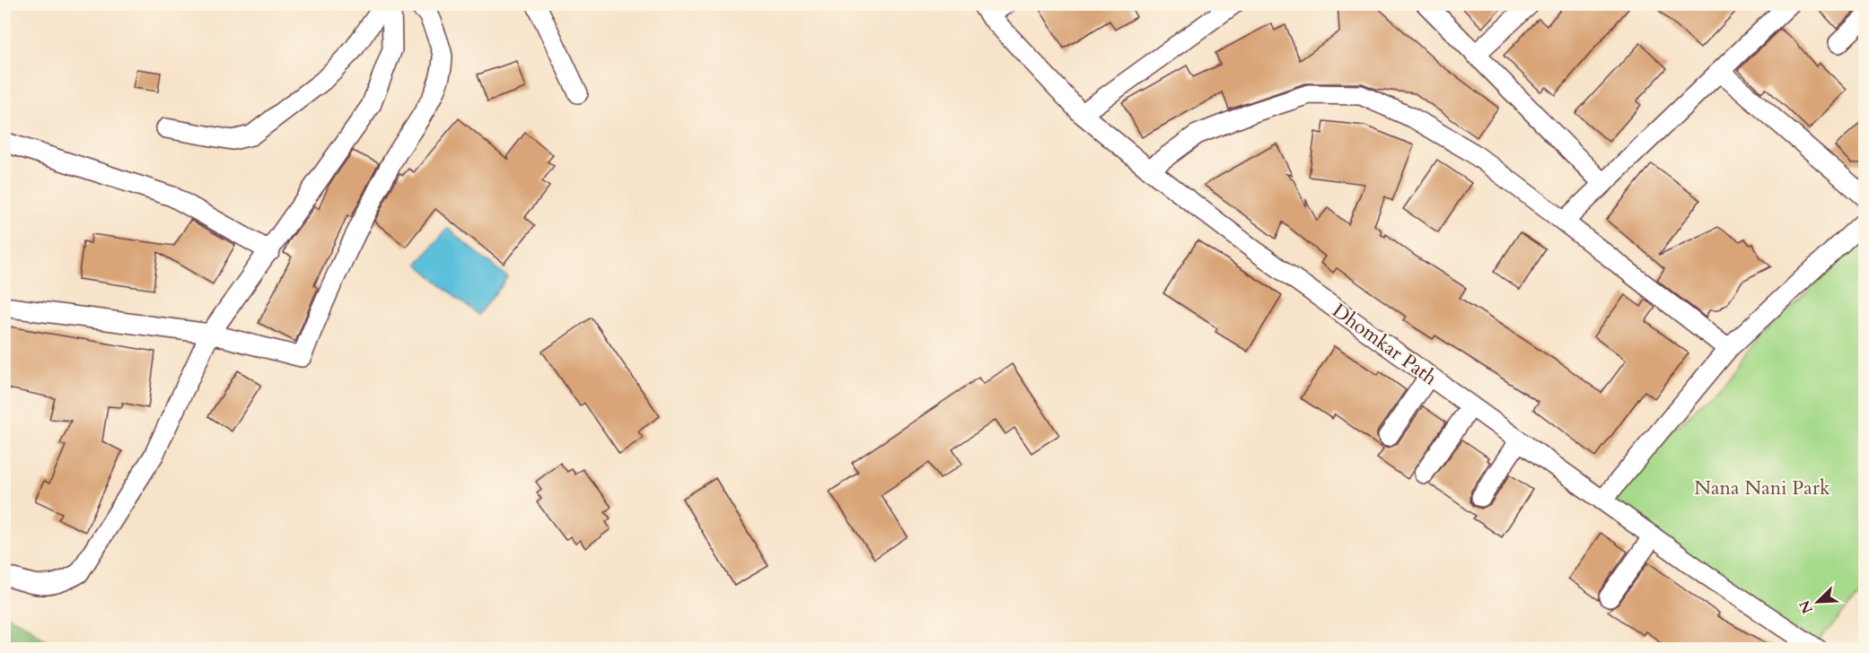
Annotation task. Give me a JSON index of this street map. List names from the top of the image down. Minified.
{"streets":{"street":["Dhomkar Path"]},"parks":["Nana Nani Park"],"north":"bottom left"}
